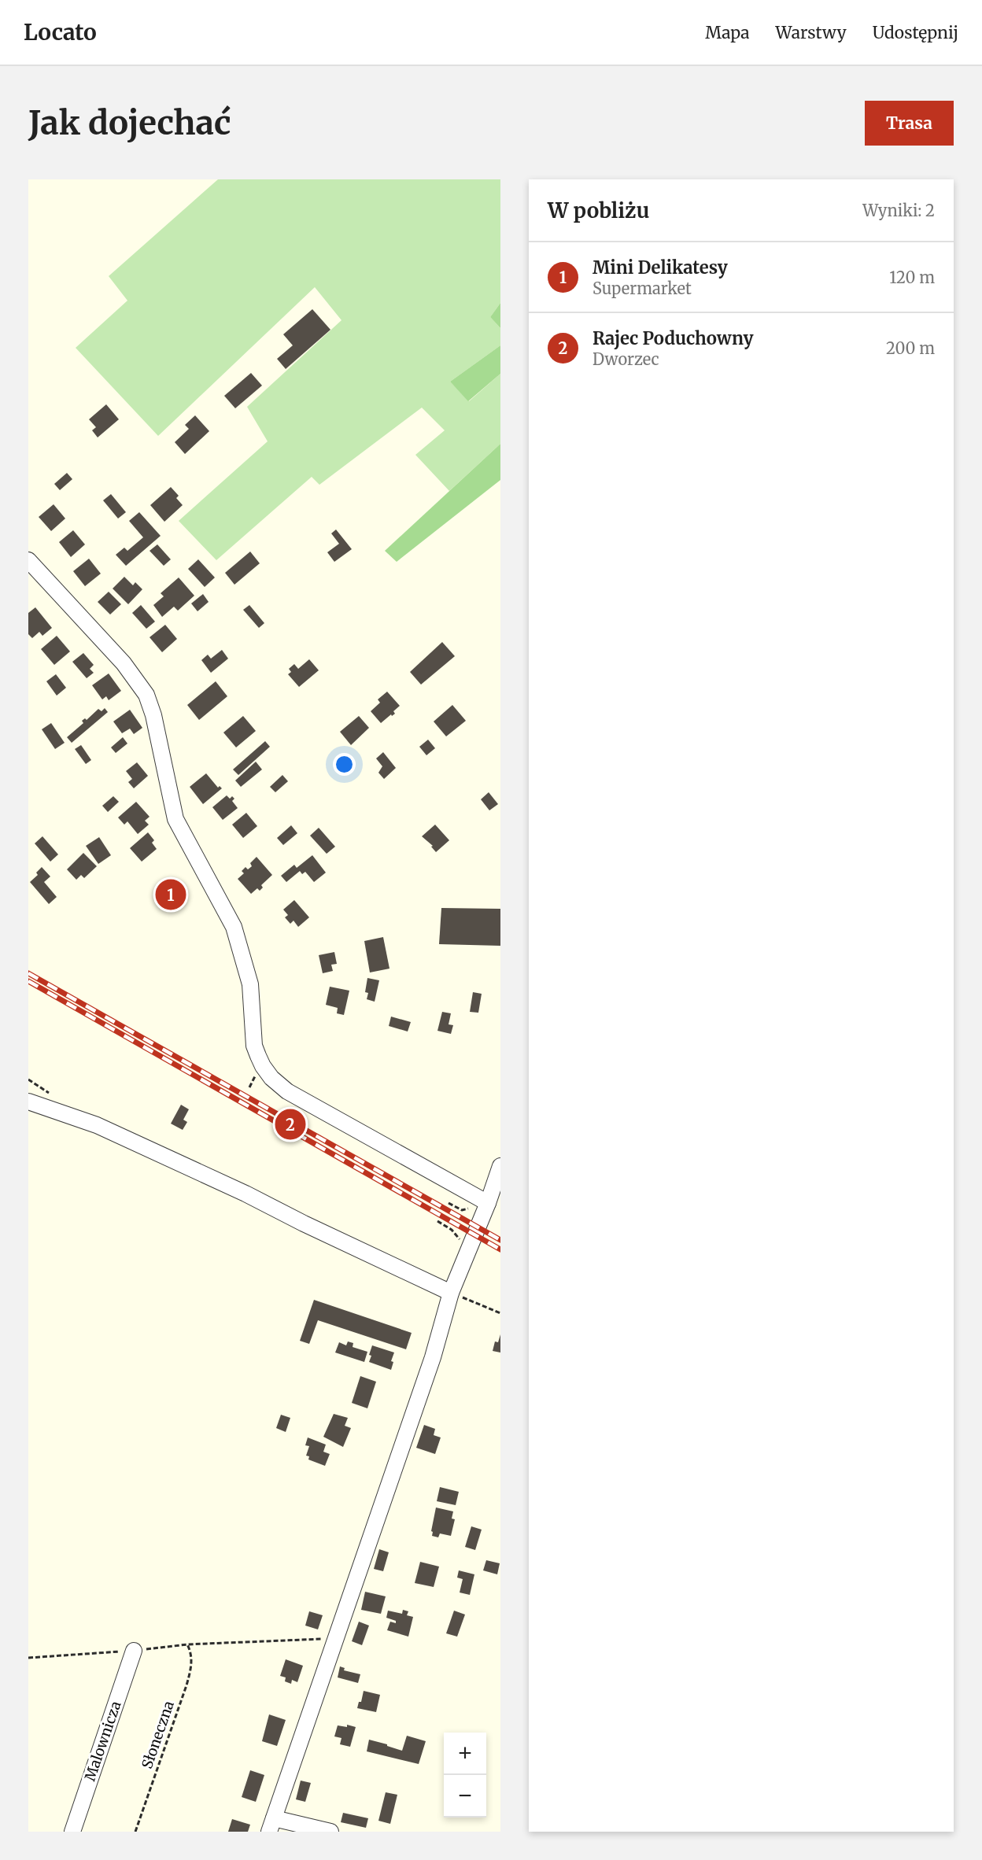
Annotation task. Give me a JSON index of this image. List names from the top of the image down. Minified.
{"streets":{"street":["Malownicza"],"path":["Słoneczna"]},"page":{"header":"Locato","nav":["Mapa","Warstwy","Udostępnij"],"buttons":"Trasa","title":"Jak dojechać","heading":["W pobliżu","Wyniki: 2"],"list":[{"mark":"1","name":"Mini Delikatesy","note":"Supermarket","value":"120 m"},{"mark":"2","name":"Rajec Poduchowny","note":"Dworzec","value":"200 m"}],"pins":["1","2"],"map_buttons":["+","−"]}}
